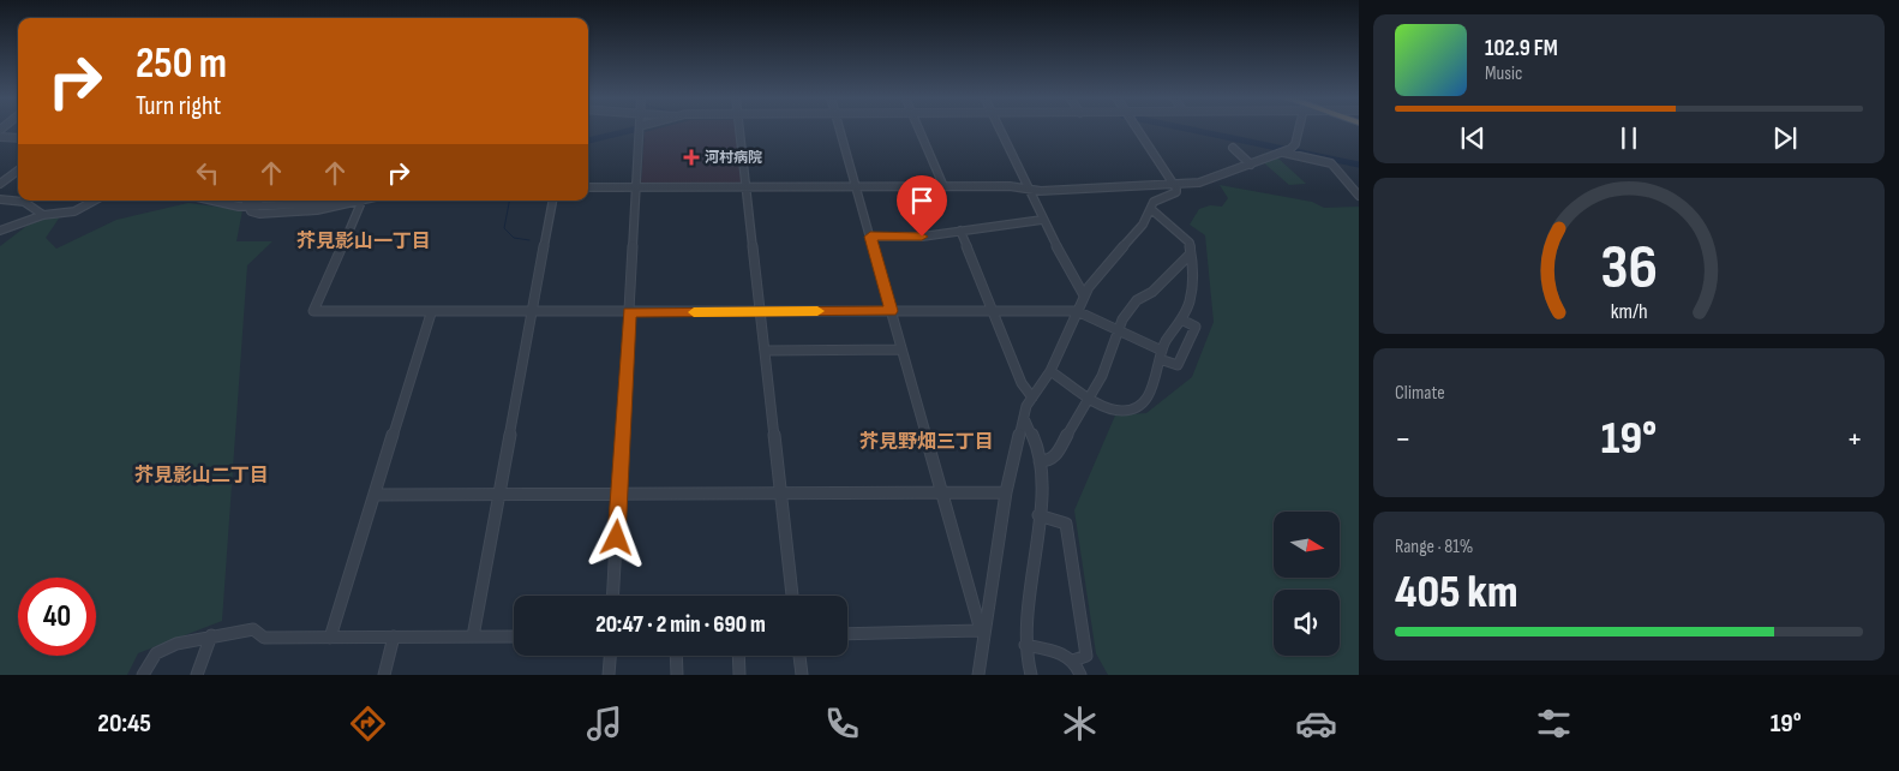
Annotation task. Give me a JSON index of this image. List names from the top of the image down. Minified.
{"districts":["芥見影山一丁目","芥見野畑三丁目","芥見影山二丁目"],"places":{"health":["河村病院"]},"north":"right","page":{"turn":["250 m","Turn right"],"song":["102.9 FM","Music"],"tile":["Climate",["Range · 81%","405 km"]],"heat":["−","19°","+"],"limit":"40","trip":"20:47 · 2 min · 690 m","tabs":["20:45","19°"],"gauge":["36","km/h"]}}
